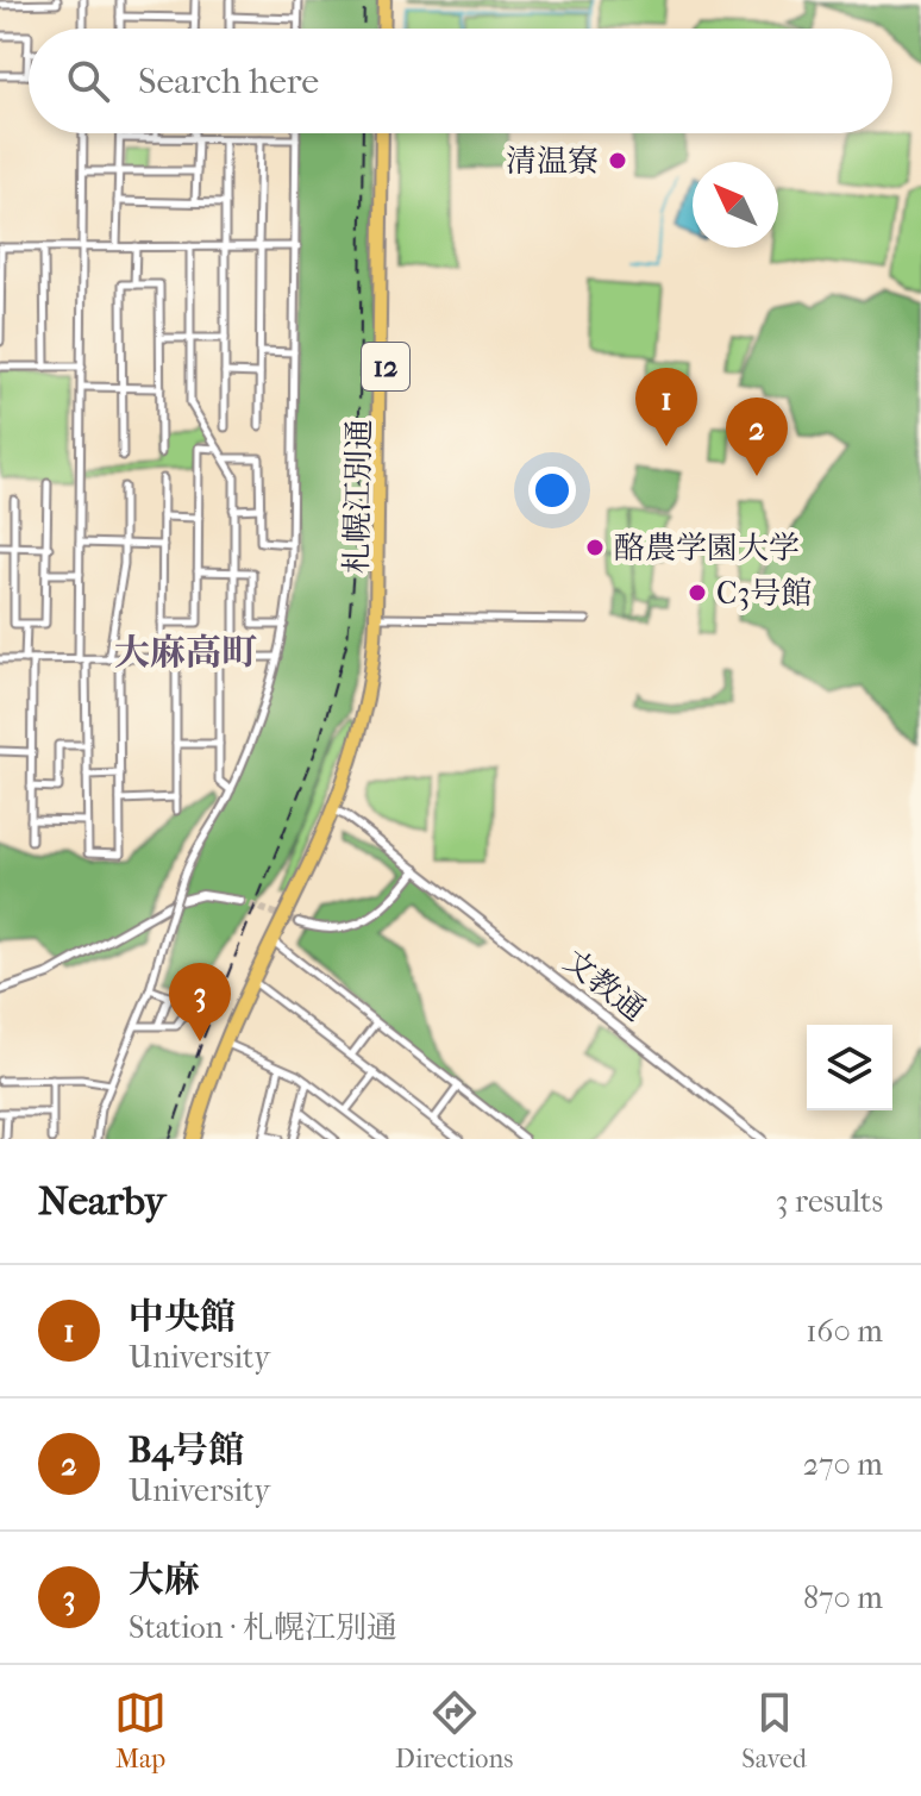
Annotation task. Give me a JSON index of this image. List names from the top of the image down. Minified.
{"streets":{"highway":["12","札幌江別通"],"street":["文教通"]},"crossings":[["札幌江別通","文教通"]],"districts":["大麻高町"],"places":["清温寮","酪農学園大学","C3号館"],"north":"top left","page":{"search":"Search here","pins":["1","2","3"],"heading":["Nearby","3 results"],"list":[{"mark":"1","name":"中央館","note":"University","value":"160 m"},{"mark":"2","name":"B4号館","note":"University","value":"270 m"},{"mark":"3","name":"大麻","note":"Station · 札幌江別通","value":"870 m"}],"nav":["Map","Directions","Saved"]}}
